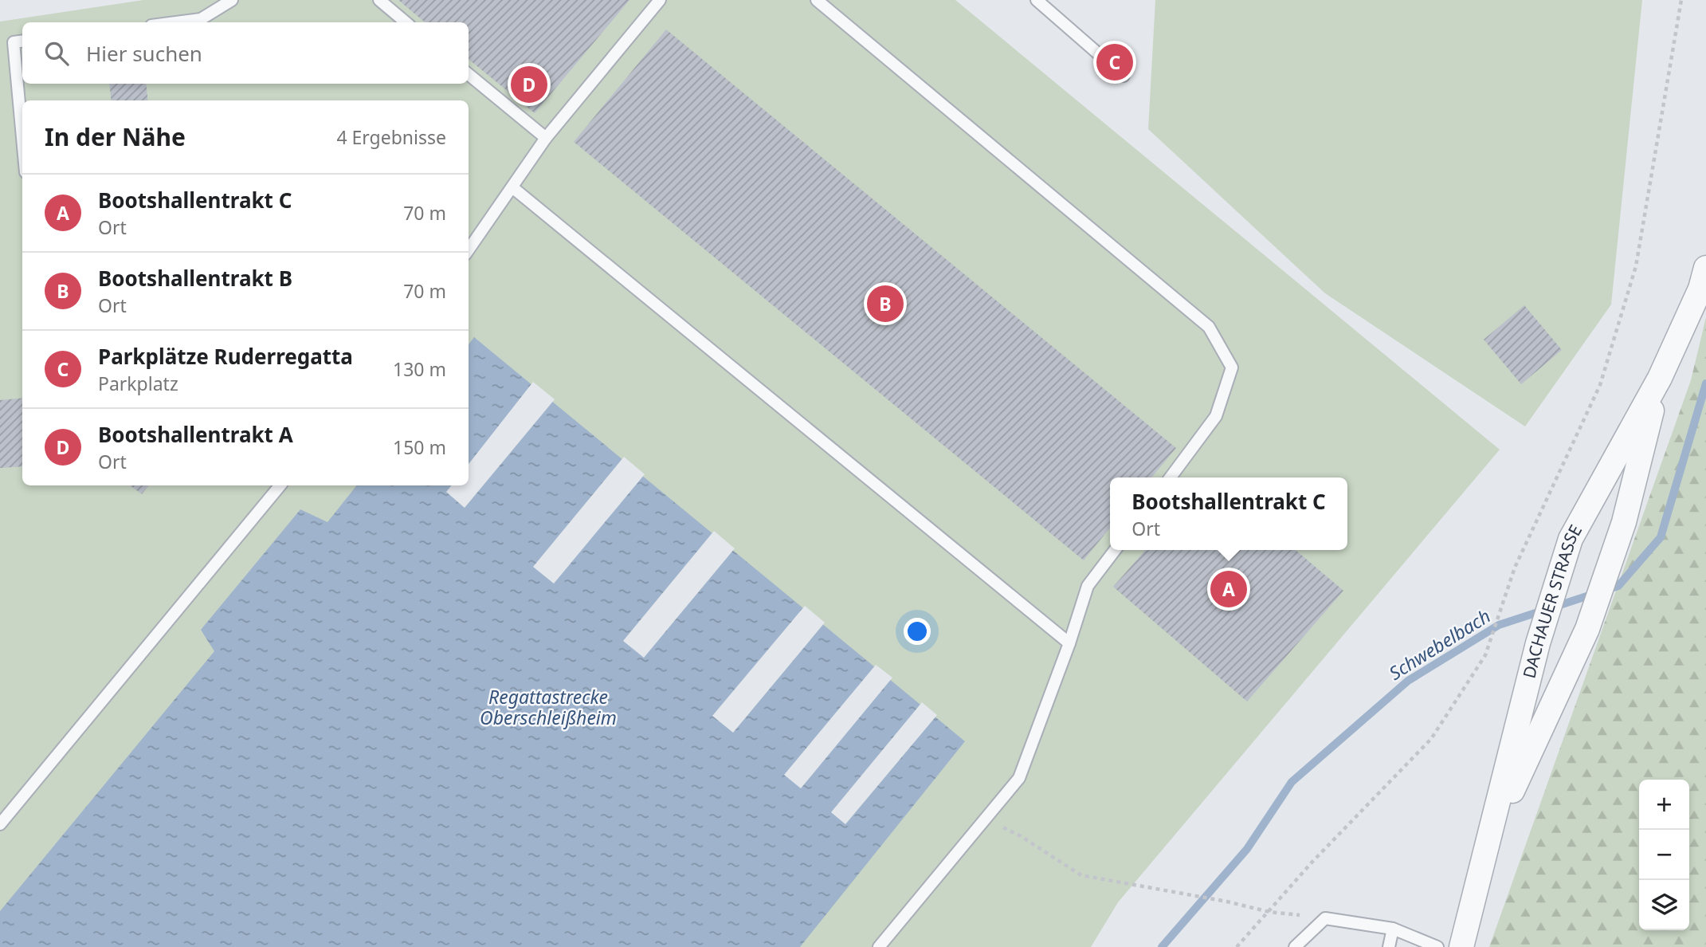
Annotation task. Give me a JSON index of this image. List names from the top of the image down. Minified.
{"streets":{"street":["DACHAUER STRASSE"]},"water":["Schwebelbach","Regattastrecke Oberschleißheim"],"page":{"search":"Hier suchen","pins":["C","D","B","A"],"heading":["In der Nähe","4 Ergebnisse"],"list":[{"mark":"A","name":"Bootshallentrakt C","note":"Ort","value":"70 m"},{"mark":"B","name":"Bootshallentrakt B","note":"Ort","value":"70 m"},{"mark":"C","name":"Parkplätze Ruderregatta","note":"Parkplatz","value":"130 m"},{"mark":"D","name":"Bootshallentrakt A","note":"Ort","value":"150 m"}],"popup":["Bootshallentrakt C","Ort"],"map_buttons":["+","−"]}}
